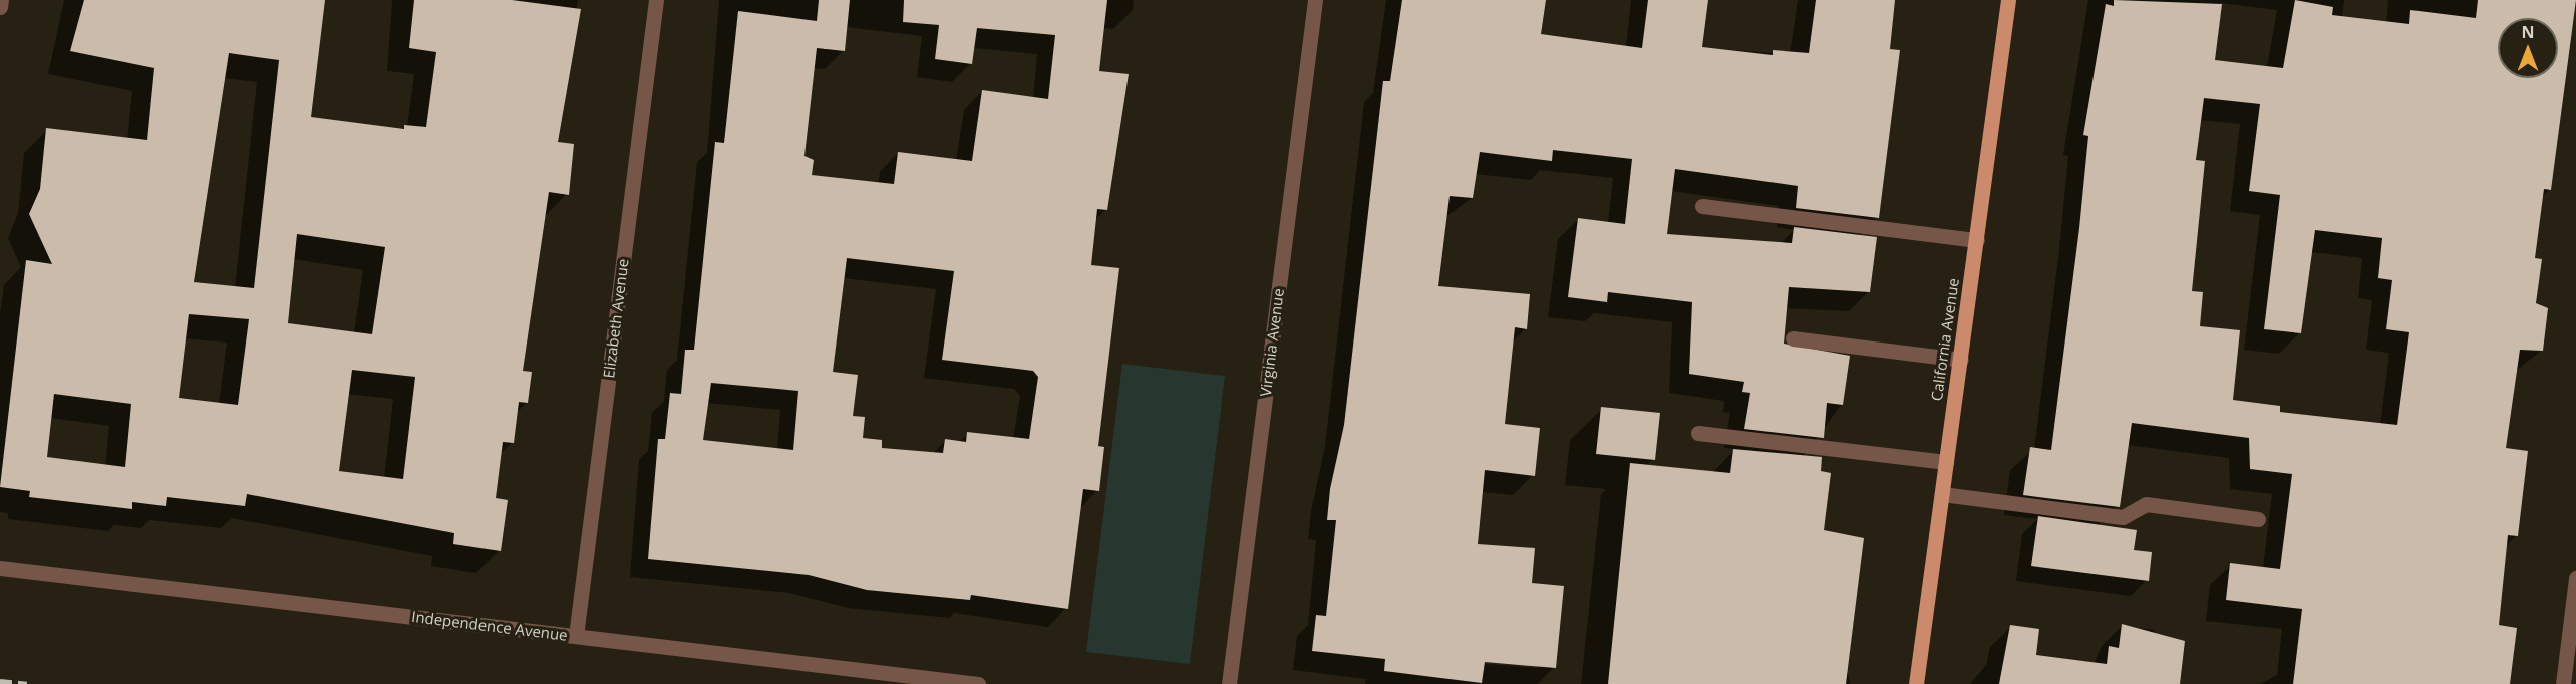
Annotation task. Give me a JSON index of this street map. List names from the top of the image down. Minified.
{"streets":{"main road":["California Avenue"],"street":["Elizabeth Avenue","Virginia Avenue","Independence Avenue"]},"crossings":[["Elizabeth Avenue","Independence Avenue"]],"north":"top"}
